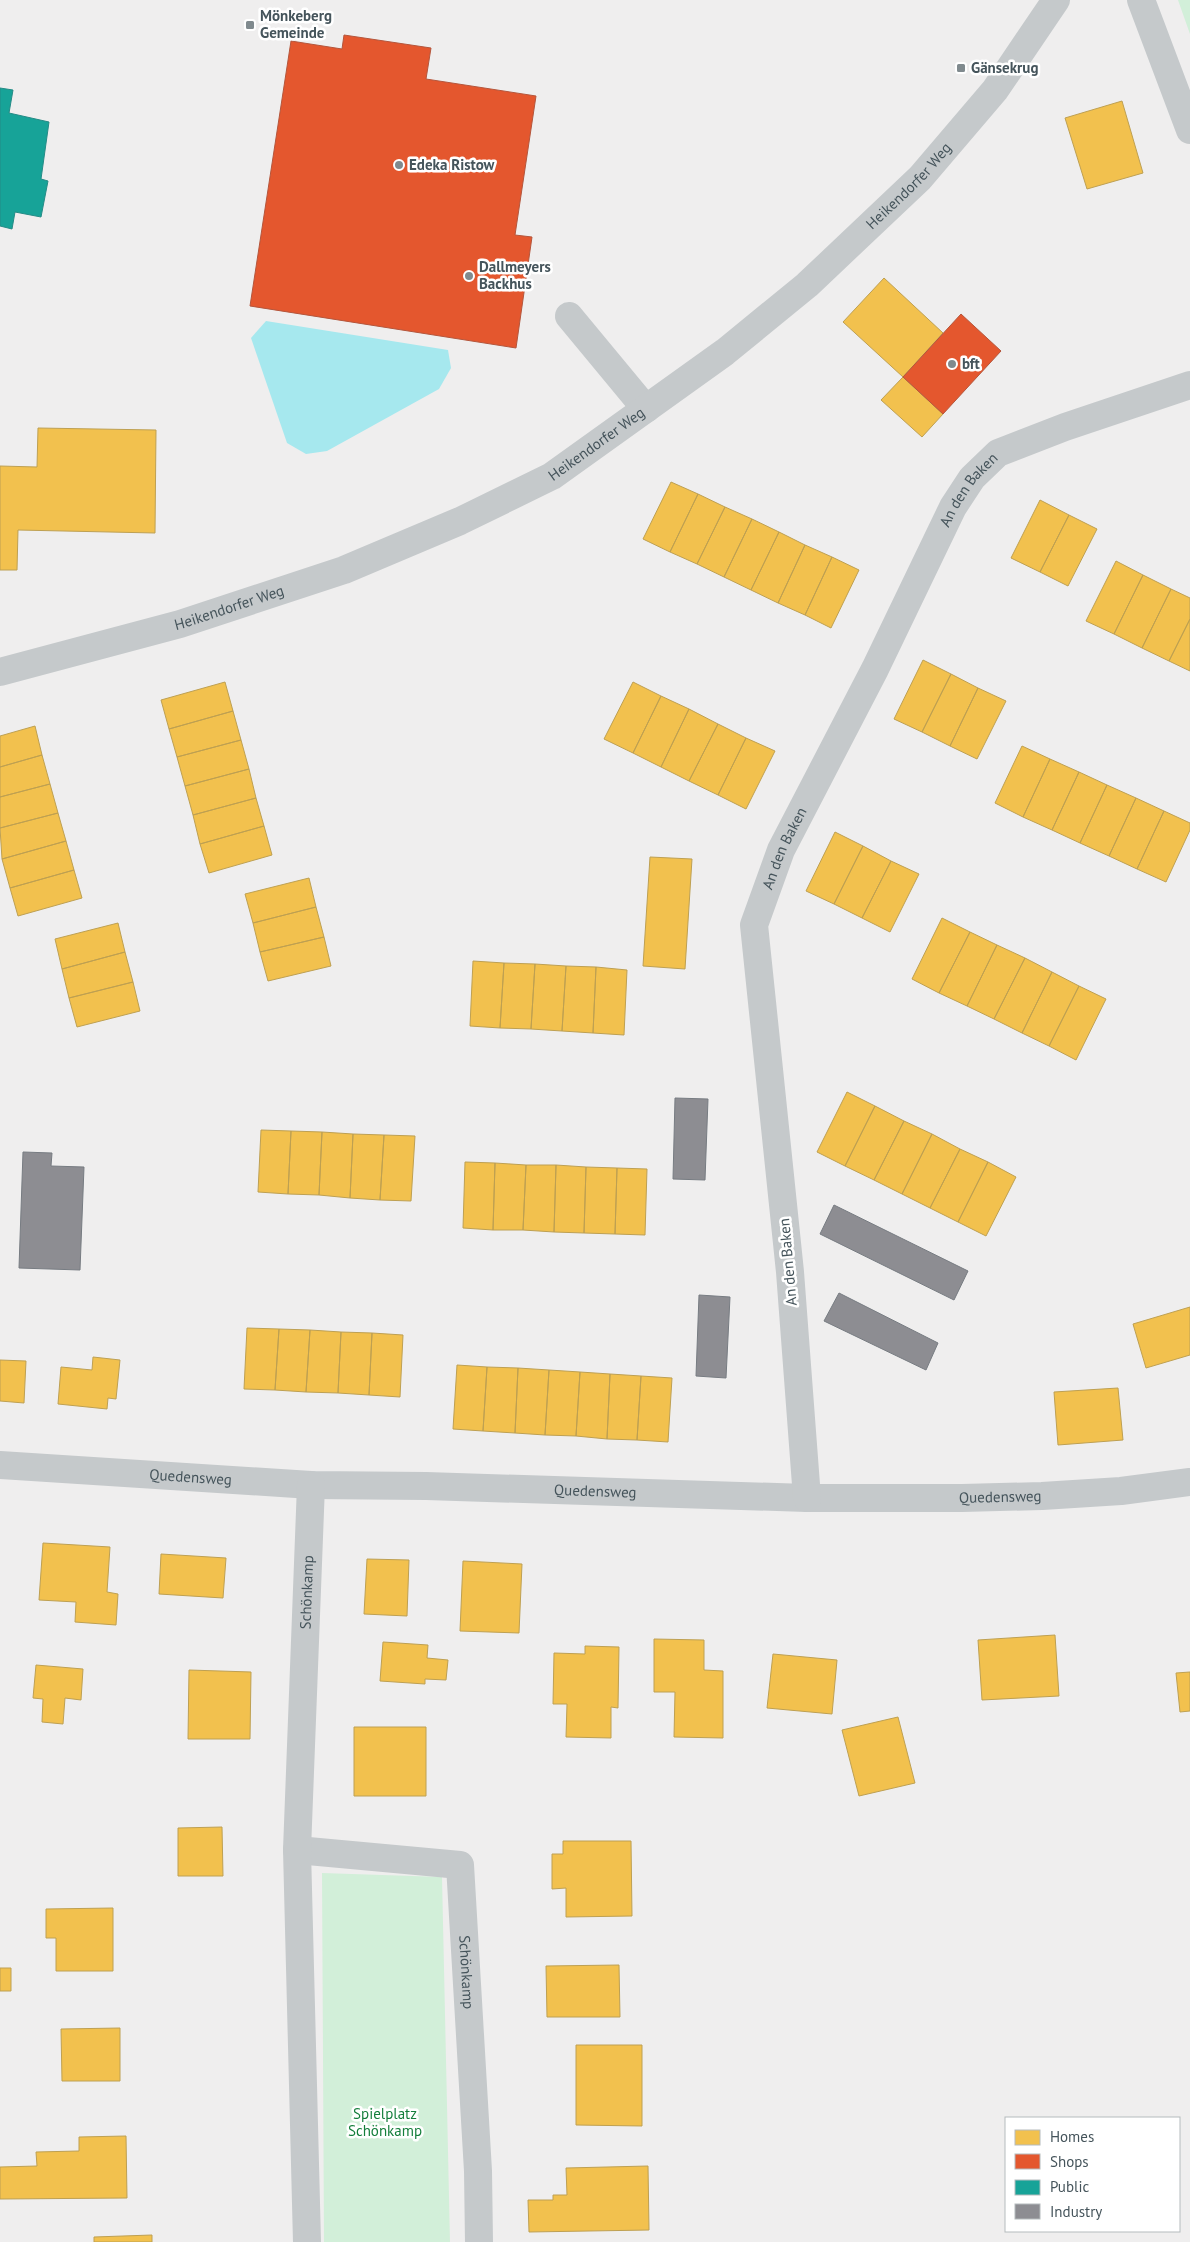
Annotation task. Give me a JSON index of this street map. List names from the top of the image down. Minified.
{"streets":{"street":["Heikendorfer Weg","An den Baken","Quedensweg","Schönkamp"]},"crossings":[["An den Baken","Quedensweg"],["Quedensweg","Schönkamp"]],"parks":["Spielplatz Schönkamp"],"places":{"transit":["Mönkeberg Gemeinde","Gänsekrug"],"other":["Edeka Ristow","Dallmeyers Backhus","bft"]},"legend":["Homes","Shops","Public","Industry"]}
